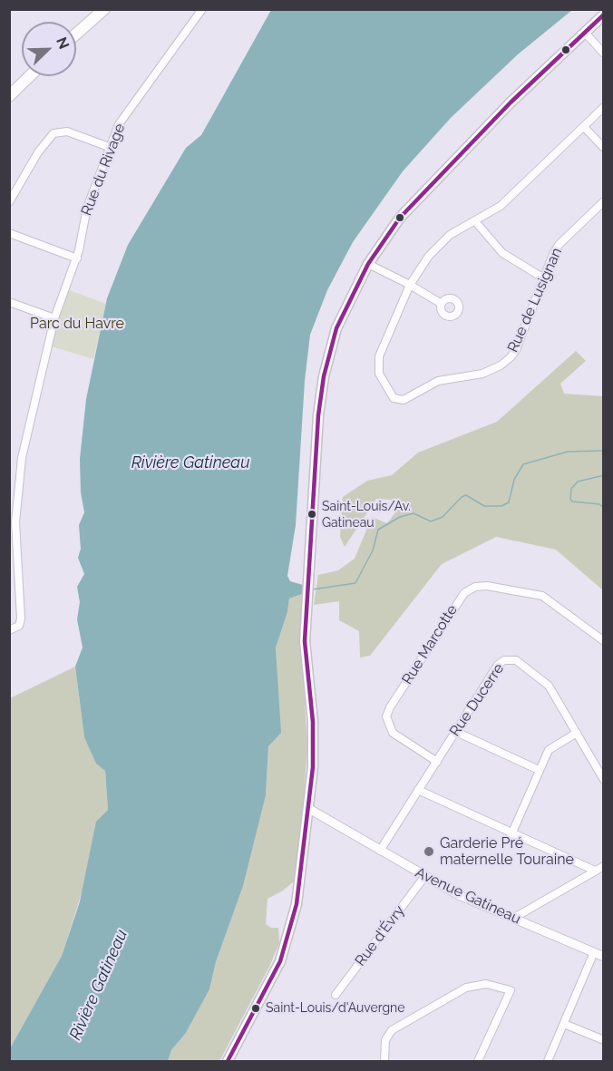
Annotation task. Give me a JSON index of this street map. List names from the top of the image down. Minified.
{"streets":{"street":["Rue du Rivage","Rue de Lusignan","Rue Marcotte","Rue Ducerre","Avenue Gatineau","Rue d'Évry"]},"crossings":[["Rue Marcotte","Rue Ducerre"],["Rue Ducerre","Avenue Gatineau"],["Avenue Gatineau","Rue d'Évry"]],"water":["Rivière Gatineau"],"parks":["Parc du Havre"],"places":["Saint-Louis/Av. Gatineau","Garderie Pré maternelle Touraine","Saint-Louis/d'Auvergne"],"north":"top right"}
